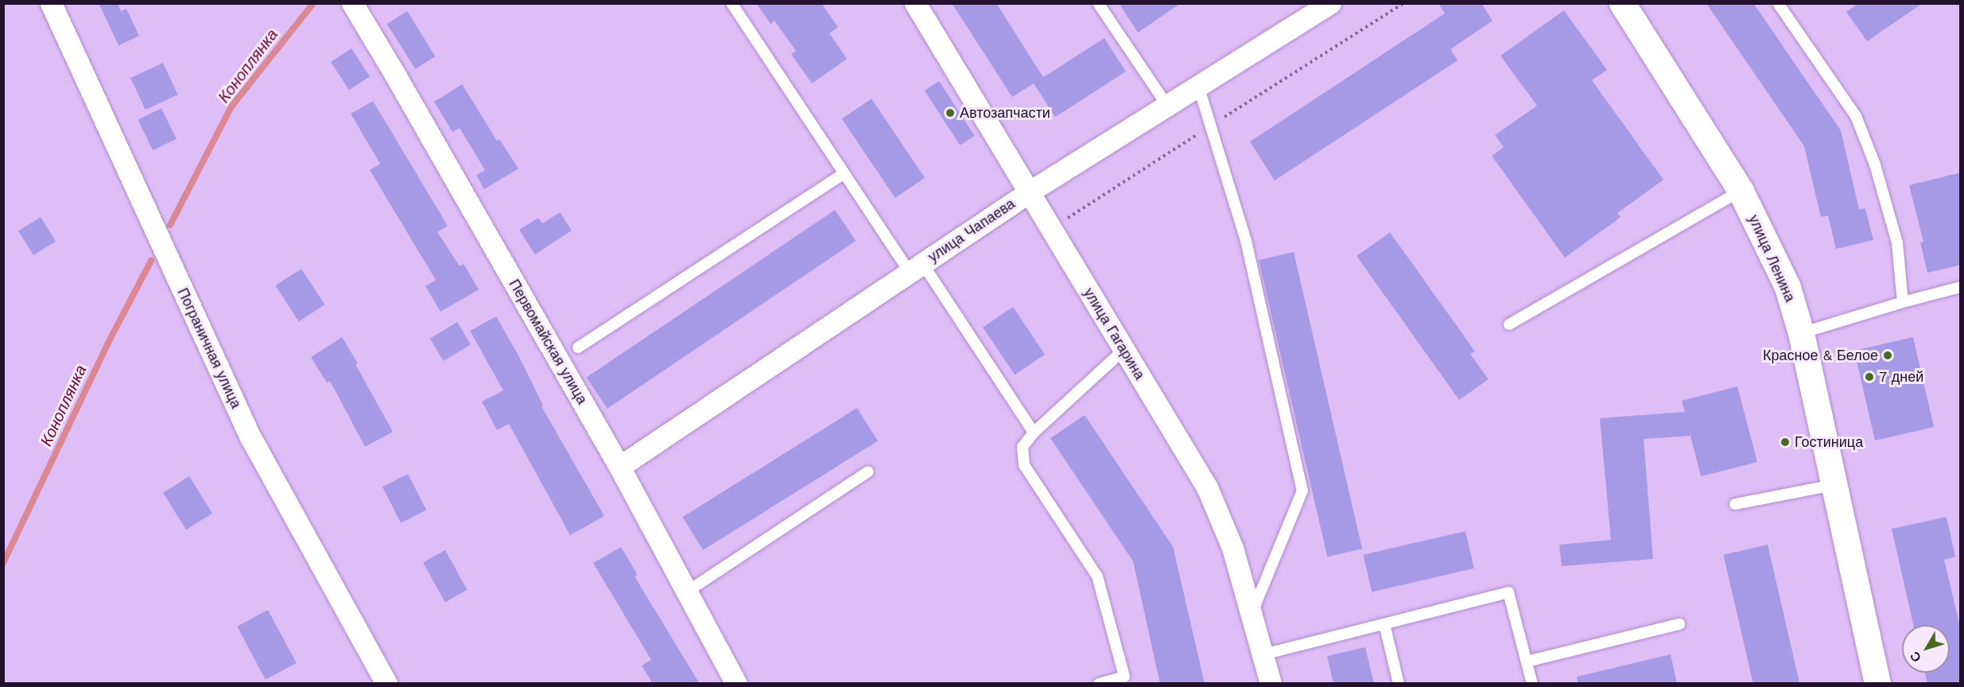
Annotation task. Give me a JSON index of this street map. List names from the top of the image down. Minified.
{"streets":{"main road":["улица Ленина"],"street":["улица Чапаева","улица Гагарина","Первомайская улица","Пограничная улица"]},"crossings":[["улица Чапаева","улица Гагарина"],["улица Чапаева","Первомайская улица"]],"water":["Коноплянка"],"places":["Автозапчасти","Красное & Белое","7 дней","Гостиница"],"north":"bottom left"}
